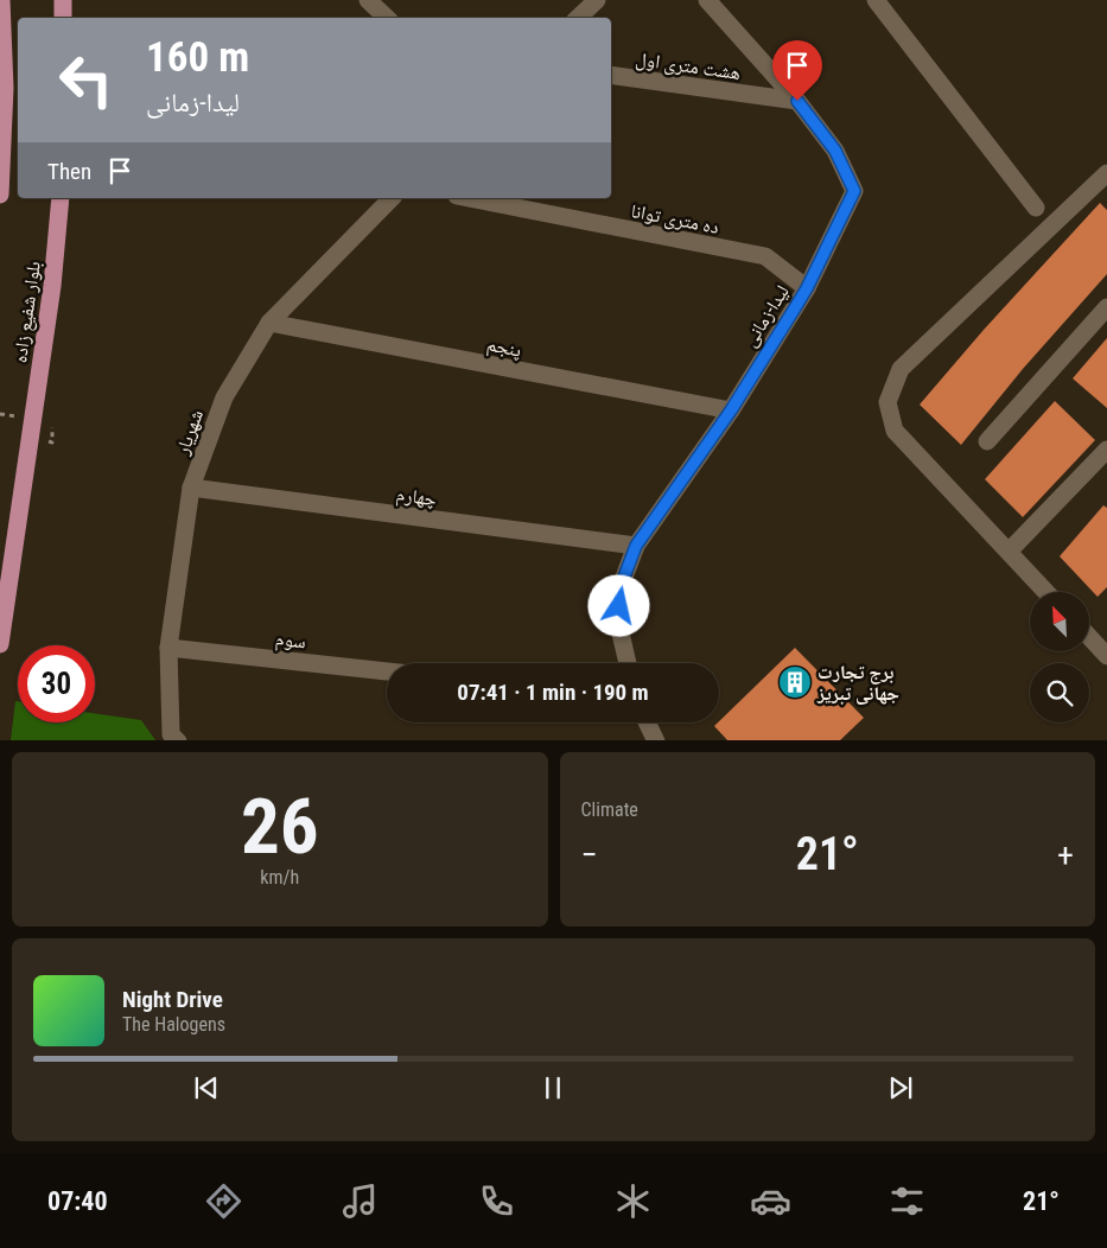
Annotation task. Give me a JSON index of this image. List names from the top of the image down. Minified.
{"streets":{"main road":["بلوار شفیع زاده"],"street":["هشت متری اول","ده متری توانا","لیدا-زمانی","پنجم","شهریار","چهارم","سوم"]},"crossings":[["هشت متری اول","لیدا-زمانی"],["ده متری توانا","لیدا-زمانی"],["لیدا-زمانی","پنجم"],["لیدا-زمانی","چهارم"],["پنجم","شهریار"],["شهریار","چهارم"],["شهریار","سوم"]],"places":{"building":["برج تجارت جهانی تبریز"]},"north":"top left","page":{"turn":["160 m","لیدا-زمانی"],"then":"Then","limit":"30","trip":"07:41 · 1 min · 190 m","tile":[["26","km/h"],"Climate"],"heat":["−","21°","+"],"song":["Night Drive","The Halogens"],"tabs":["07:40","21°"]}}
